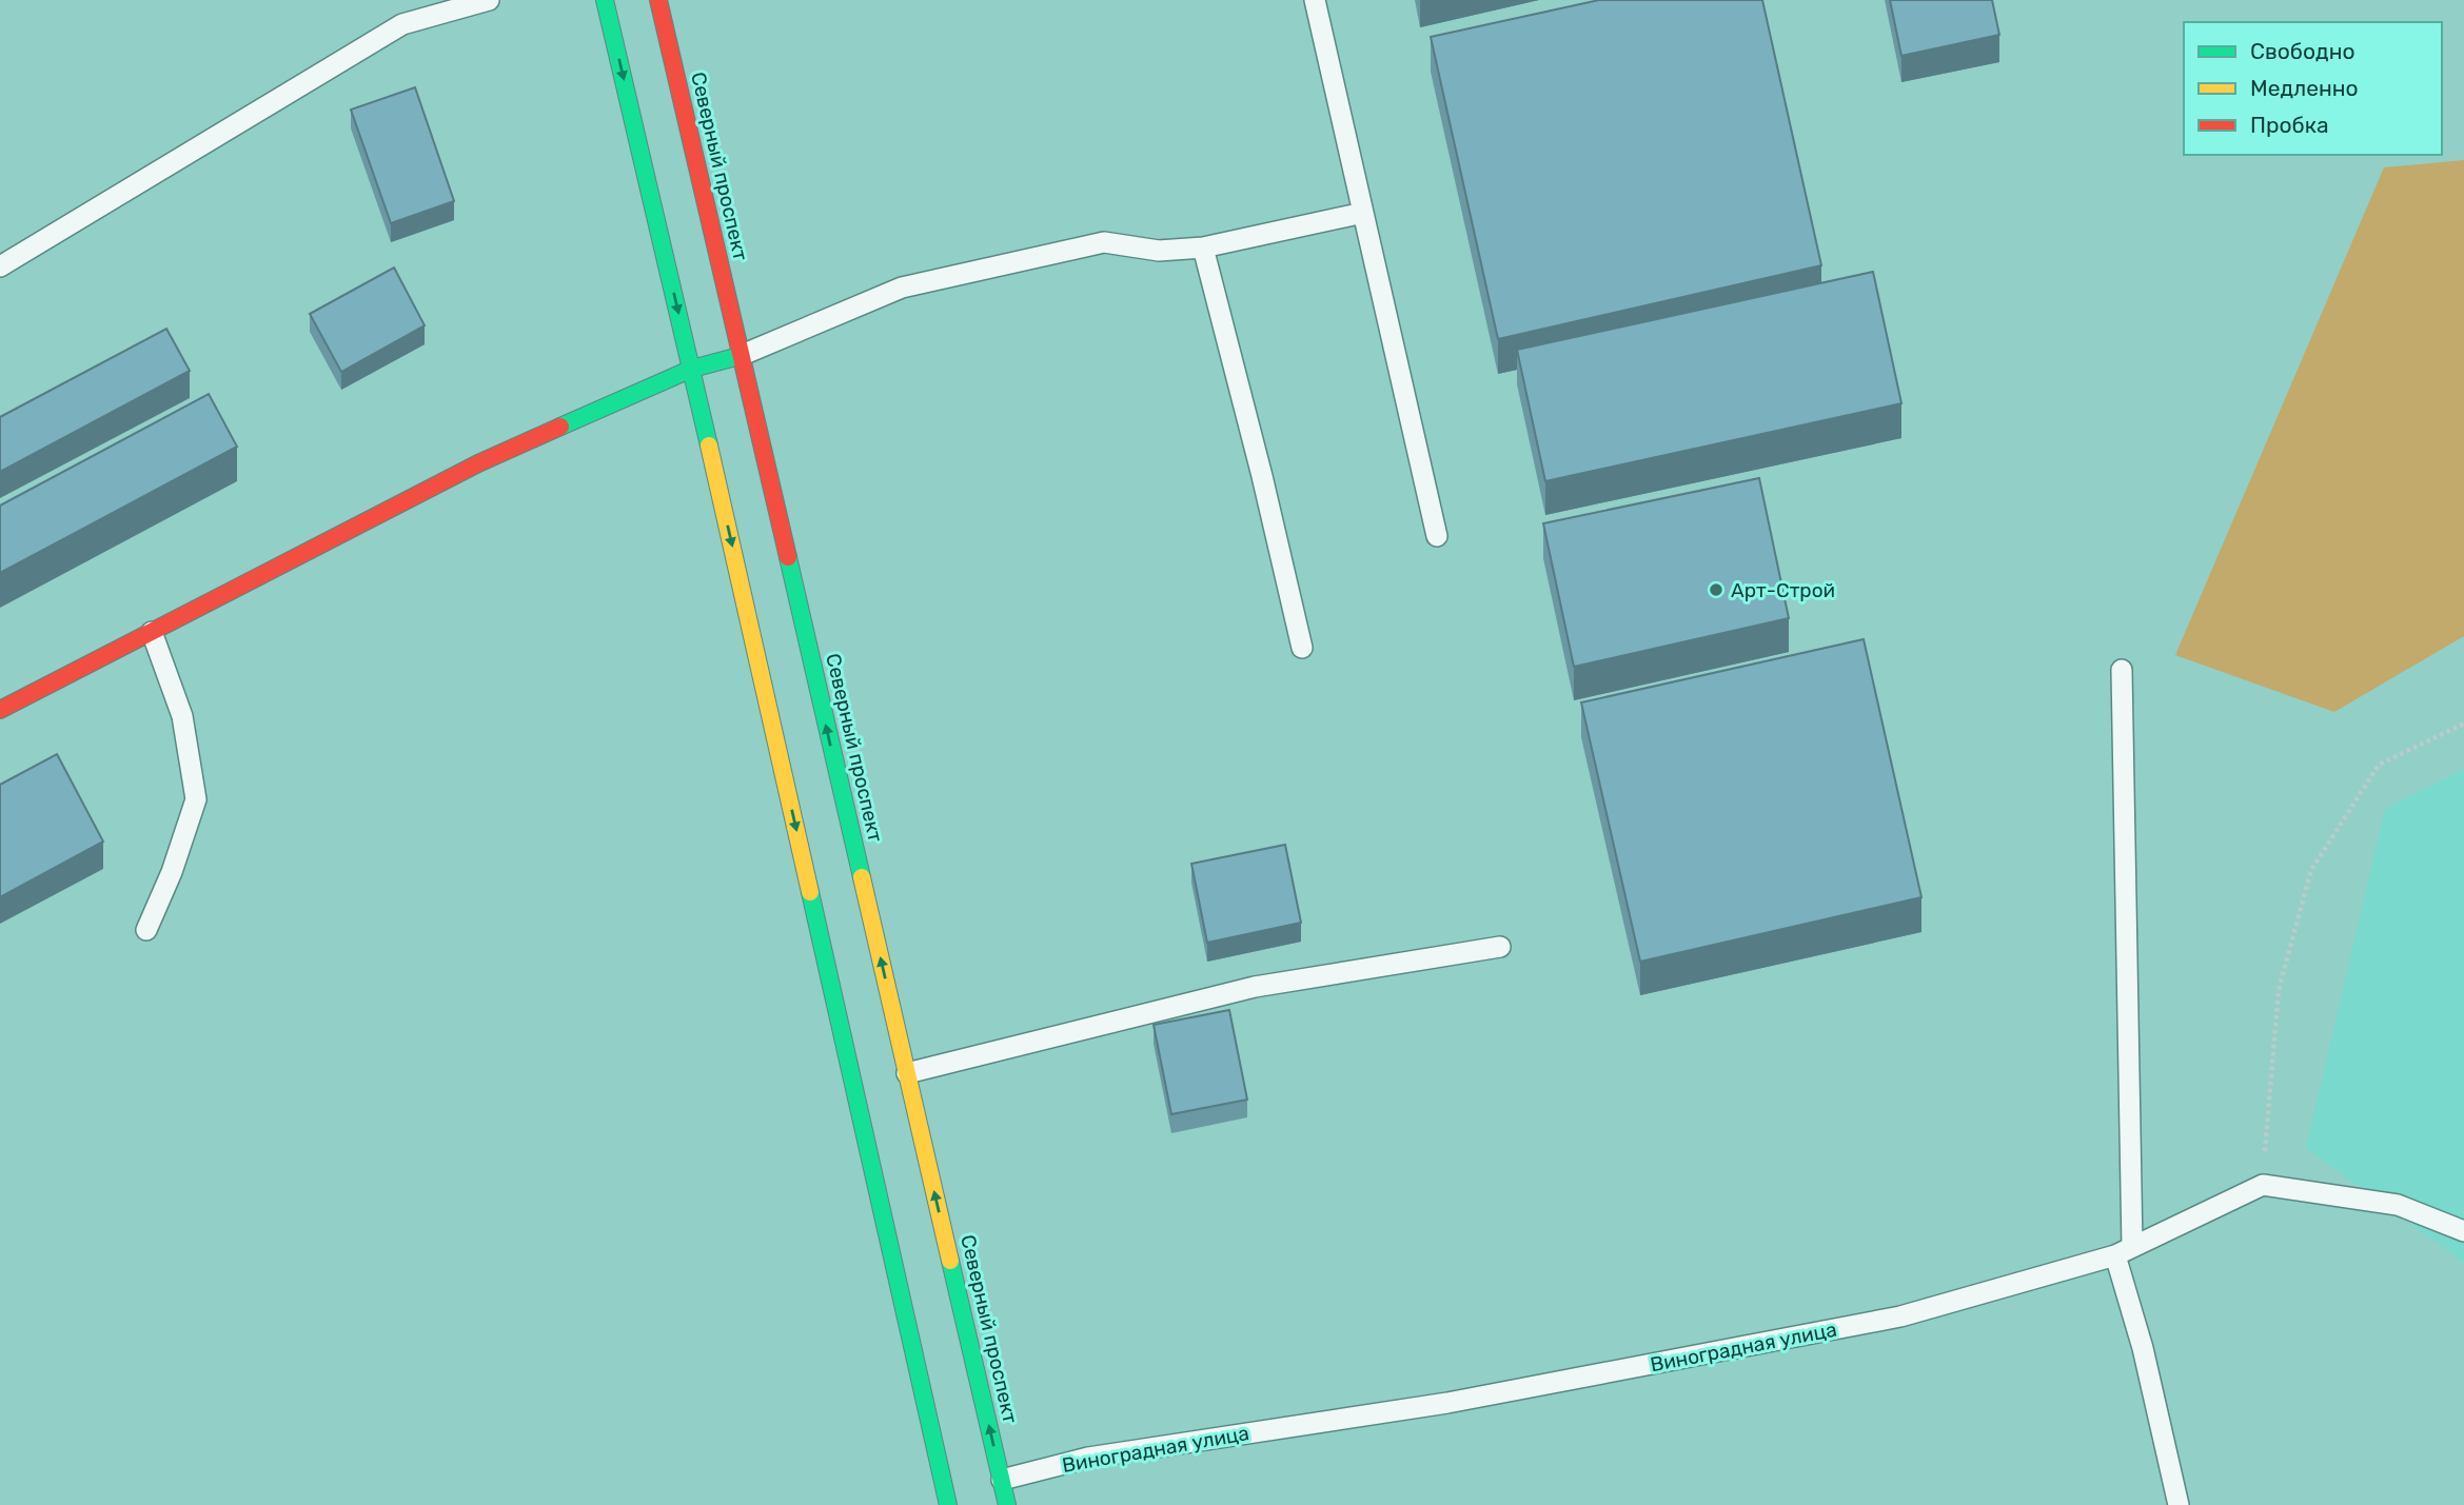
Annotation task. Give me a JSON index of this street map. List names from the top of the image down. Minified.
{"streets":{"main road":["Северный проспект"],"lane":["Виноградная улица"]},"crossings":[["Северный проспект","Виноградная улица"]],"places":["Арт-Строй"],"legend":["Свободно","Медленно","Пробка"]}
